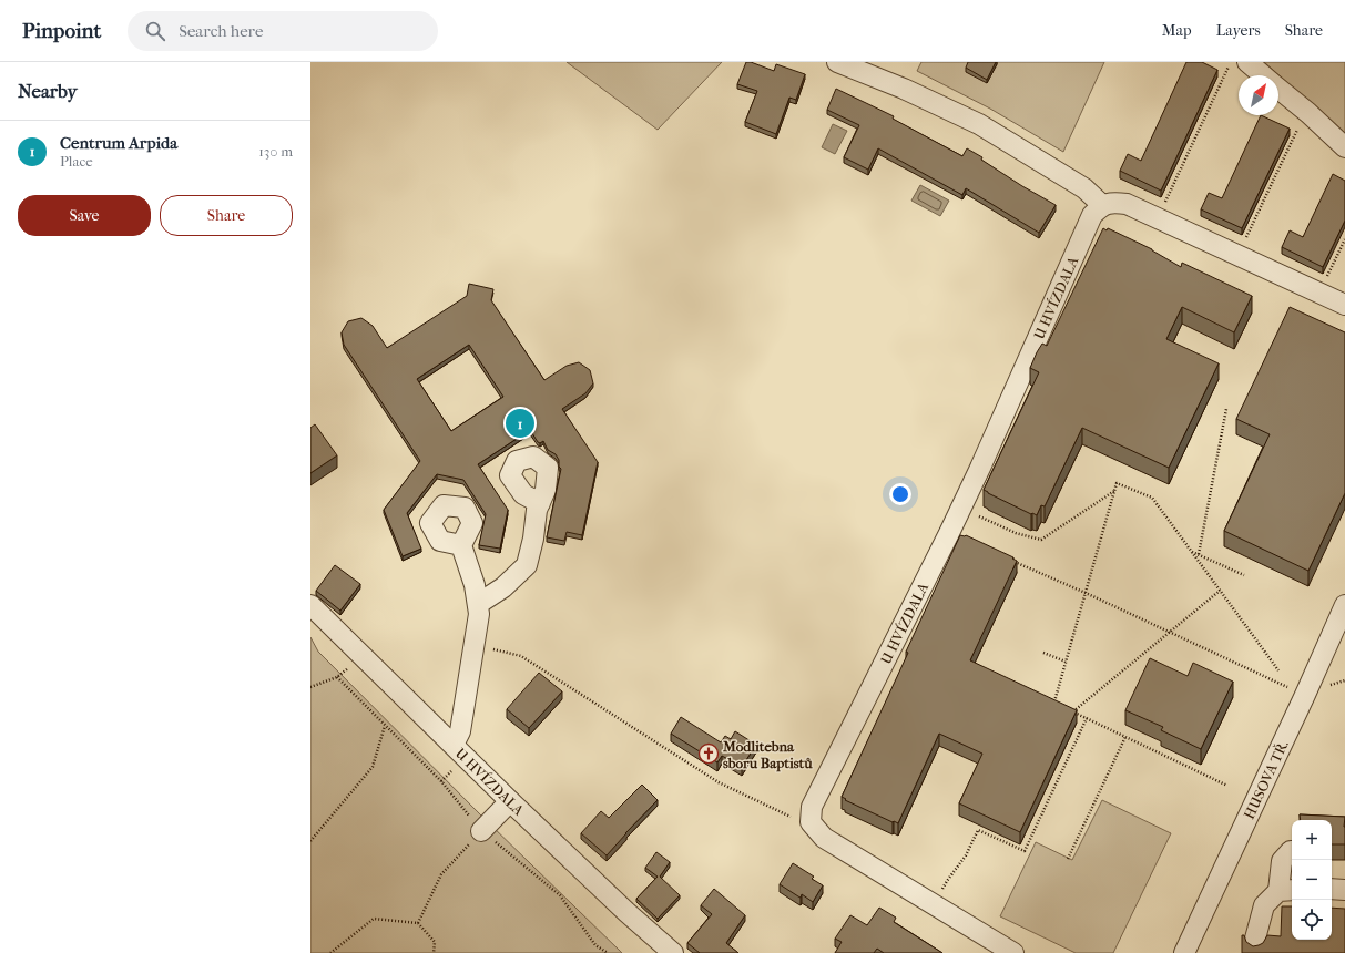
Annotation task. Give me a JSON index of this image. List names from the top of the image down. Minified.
{"streets":{"street":["U HVÍZDALA","HUSOVA TŘ."]},"places":{"church":["Modlitebna sboru Baptistů"]},"north":"top right","page":{"header":"Pinpoint","search":"Search here","nav":["Map","Layers","Share"],"heading":"Nearby","list":[{"mark":"1","name":"Centrum Arpida","note":"Place","value":"130 m"}],"buttons":["Save","Share"],"pins":"1","map_buttons":["+","−"]}}
